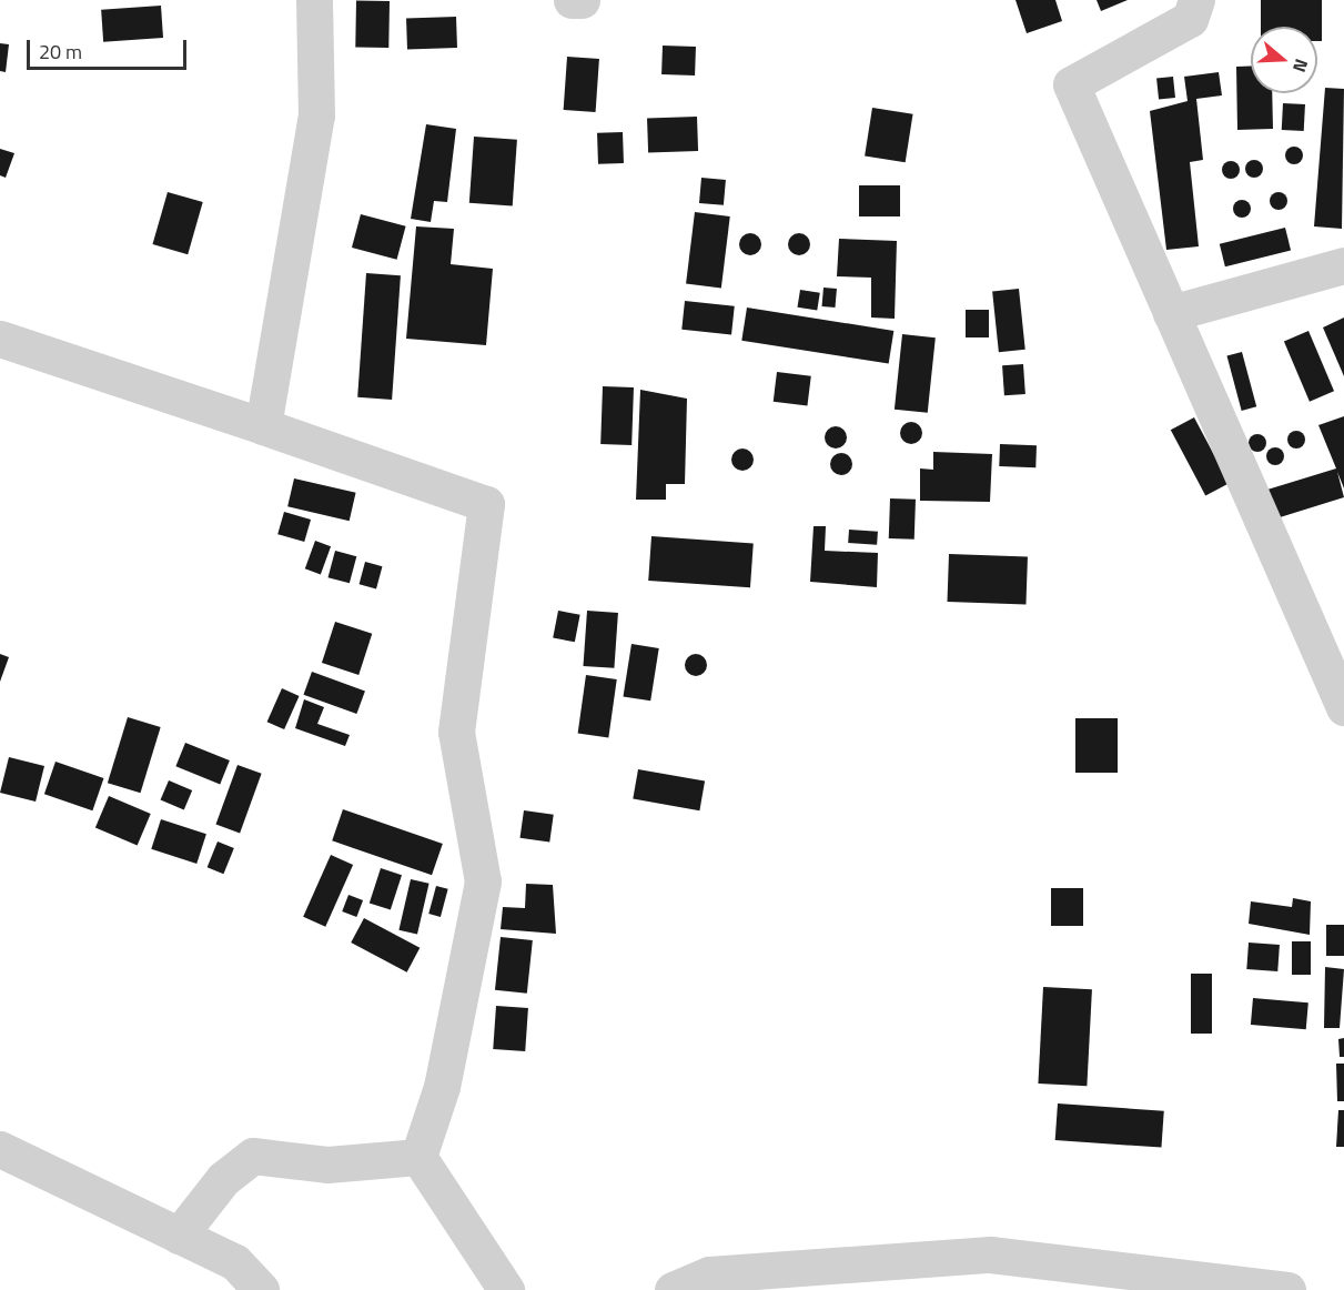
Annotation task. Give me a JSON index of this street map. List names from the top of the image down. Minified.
{"scale_bar":"20 m","north":"right"}
